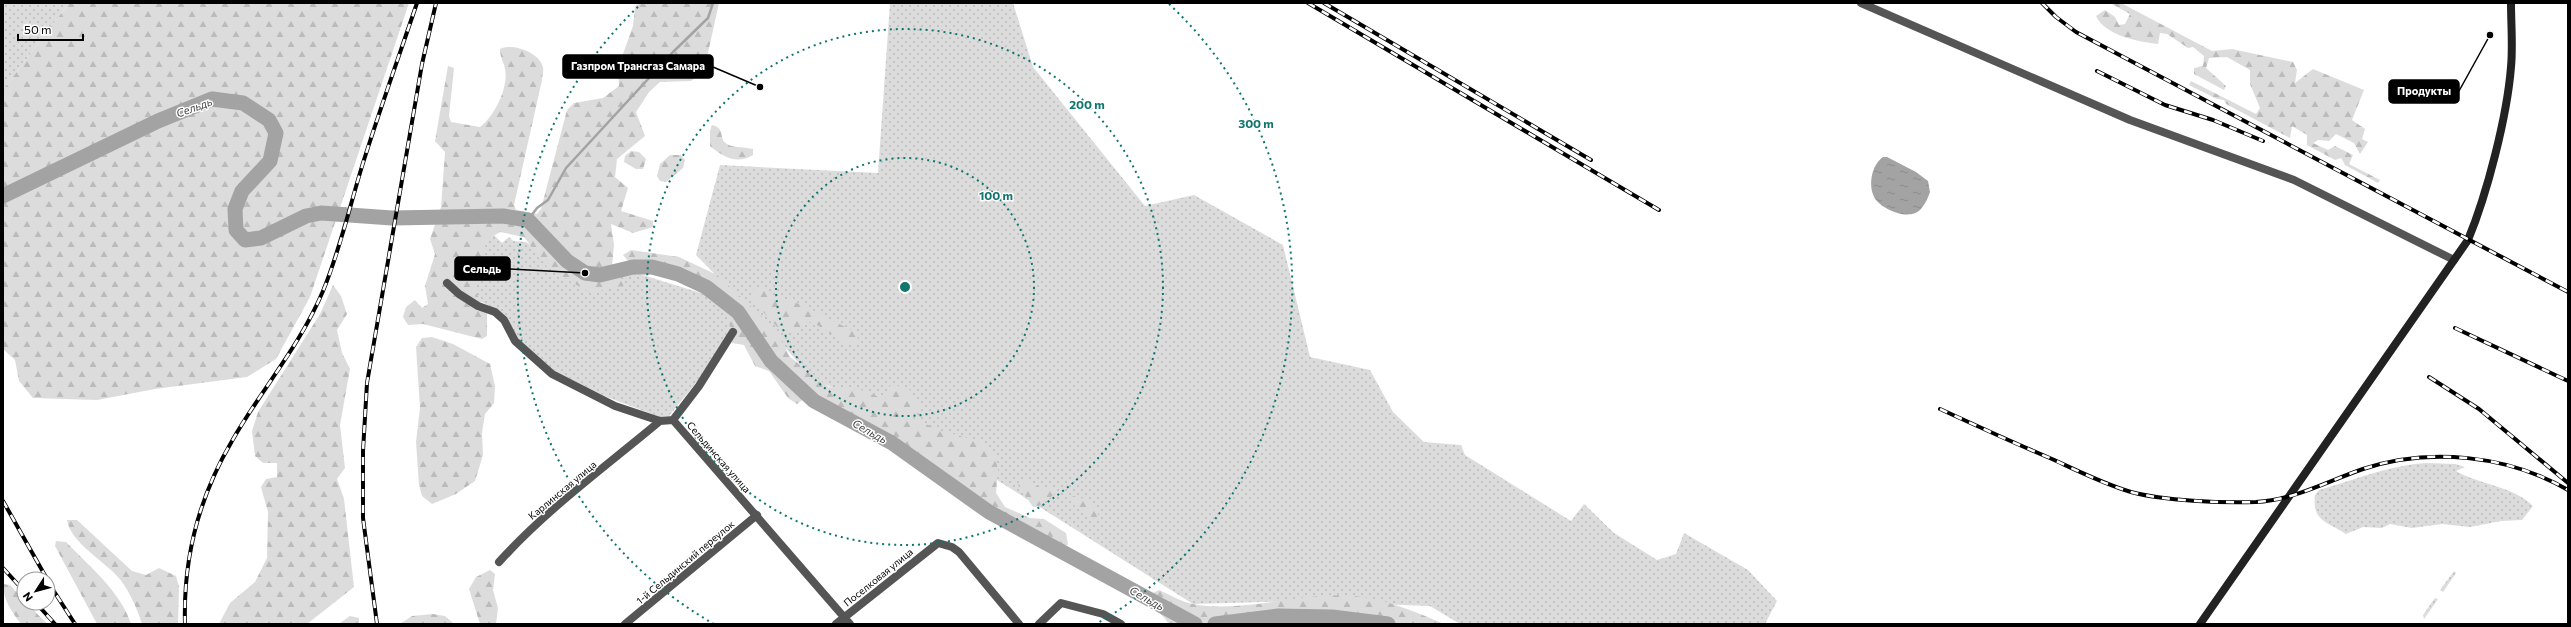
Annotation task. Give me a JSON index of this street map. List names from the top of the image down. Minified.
{"streets":{"street":["Сельдинская улица","Карлинская улица","1-й Сельдинский переулок","Поселковая улица"]},"crossings":[["Сельдинская улица","Карлинская улица"],["Сельдинская улица","1-й Сельдинский переулок"],["Сельдинская улица","Поселковая улица"]],"water":["Сельдь"],"places":["Продукты","Газпром Трансгаз Самара","Сельдь"],"scale_bar":"50 m","north":"bottom left","rings":["200 m","300 m","100 m"]}
